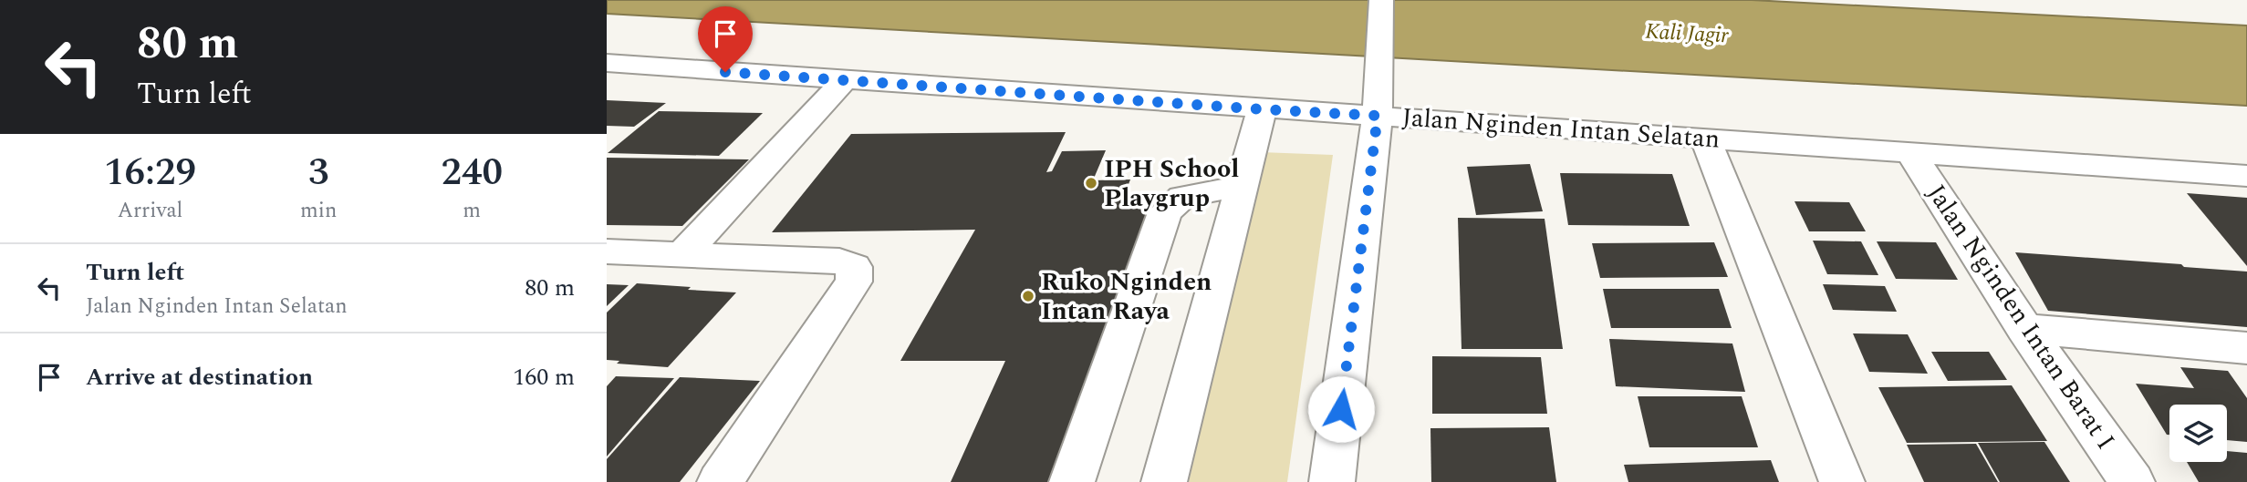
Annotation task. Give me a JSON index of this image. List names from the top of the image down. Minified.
{"streets":{"street":["Jalan Nginden Intan Selatan","Jalan Nginden Intan Barat I"]},"crossings":[["Jalan Nginden Intan Selatan","Jalan Nginden Intan Barat I"]],"water":["Kali Jagir"],"places":["IPH School Playgrup","Ruko Nginden Intan Raya"],"page":{"turn":["80 m","Turn left"],"eta":["16:29","Arrival","3","min","240","m"],"list":[{"name":"Turn left","note":"Jalan Nginden Intan Selatan","value":"80 m"},{"name":"Arrive at destination","value":"160 m"}]}}
